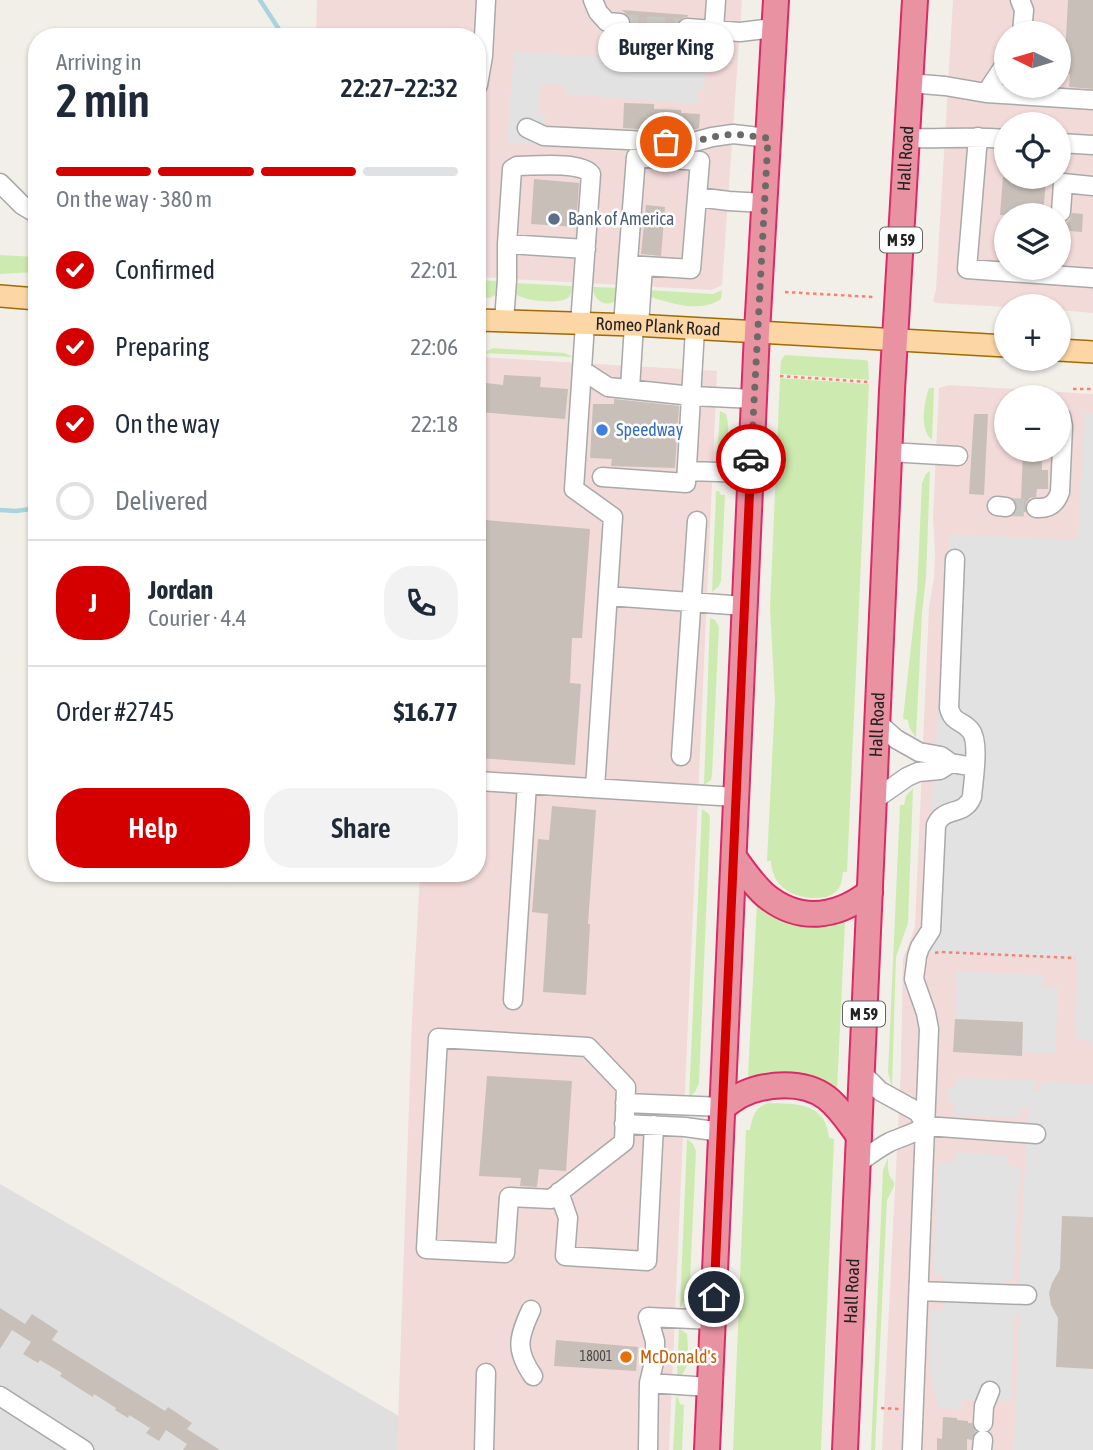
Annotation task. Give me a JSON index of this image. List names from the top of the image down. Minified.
{"streets":{"highway":["Hall Road","M 59"],"main road":["Romeo Plank Road"]},"crossings":[["Hall Road","Romeo Plank Road"]],"places":["Burger King","Bank of America","Speedway","McDonald's"],"house_numbers":["18001"],"north":"left","page":{"map_buttons":["+","−"],"bubble":"Burger King","heading":["2 min","Arriving in","22:27–22:32"],"panel":["Jordan","Courier · 4.4","Order #2745","$16.77"],"bar":"On the way · 380 m","list":[["Confirmed","22:01"],["Preparing","22:06"],["On the way","22:18"],"Delivered"],"round":"J","buttons":["Help","Share"]}}
